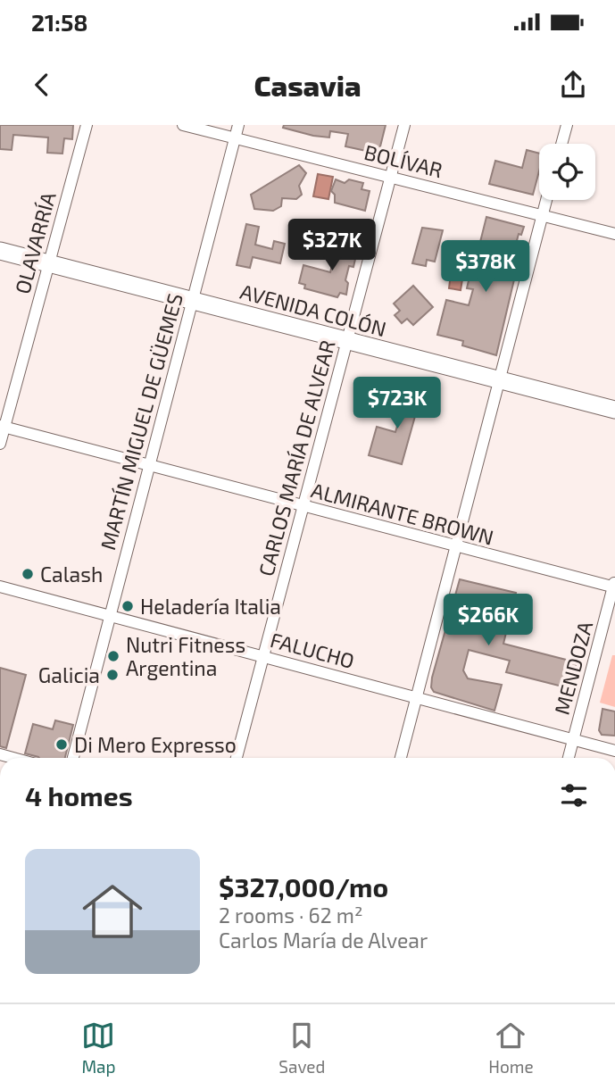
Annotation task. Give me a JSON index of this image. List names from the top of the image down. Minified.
{"streets":{"main road":["AVENIDA COLÓN"],"street":["BOLÍVAR","OLAVARRÍA","MARTÍN MIGUEL DE GÜEMES","CARLOS MARÍA DE ALVEAR","ALMIRANTE BROWN","FALUCHO","MENDOZA"]},"crossings":[["BOLÍVAR","MARTÍN MIGUEL DE GÜEMES"],["BOLÍVAR","CARLOS MARÍA DE ALVEAR"],["OLAVARRÍA","AVENIDA COLÓN"],["OLAVARRÍA","ALMIRANTE BROWN"],["AVENIDA COLÓN","MARTÍN MIGUEL DE GÜEMES"],["AVENIDA COLÓN","CARLOS MARÍA DE ALVEAR"],["MARTÍN MIGUEL DE GÜEMES","ALMIRANTE BROWN"],["MARTÍN MIGUEL DE GÜEMES","FALUCHO"],["CARLOS MARÍA DE ALVEAR","ALMIRANTE BROWN"],["CARLOS MARÍA DE ALVEAR","FALUCHO"],["ALMIRANTE BROWN","MENDOZA"],["FALUCHO","MENDOZA"]],"places":["Calash","Heladería Italia","Nutri Fitness Argentina","Galicia","Di Mero Expresso"],"page":{"status":"21:58","header":"Casavia","price":["$327K","$378K","$723K","$266K"],"heading":"4 homes","list":[{"name":"$327,000/mo","note":"2 rooms · 62 m² · Carlos María de Alvear"}],"tabs":["Map","Saved","Home"]}}
